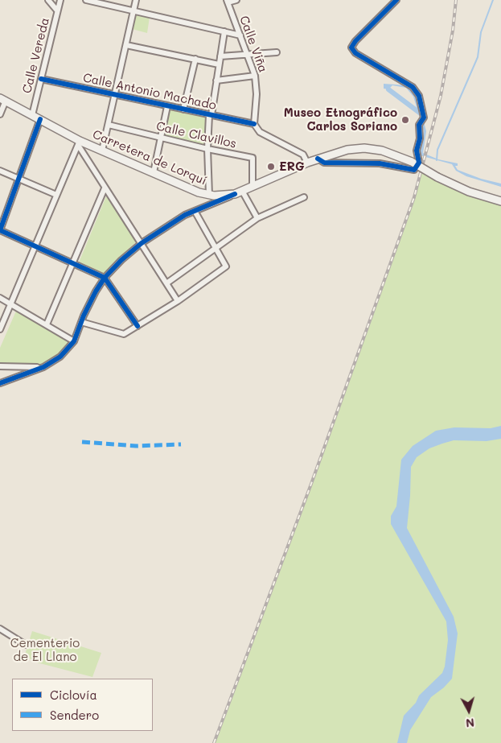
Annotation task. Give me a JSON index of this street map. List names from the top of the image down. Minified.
{"streets":{"main road":["Carretera de Lorquí"],"street":["Calle Viña","Calle Vereda","Calle Antonio Machado","Calle Clavillos"]},"crossings":[["Calle Viña","Calle Antonio Machado"],["Calle Vereda","Calle Antonio Machado"],["Calle Vereda","Carretera de Lorquí"],["Calle Clavillos","Carretera de Lorquí"]],"parks":["Cementerio de El Llano"],"places":["Museo Etnográfico Carlos Soriano","ERG"],"legend":["Ciclovía","Sendero"],"north":"bottom"}
